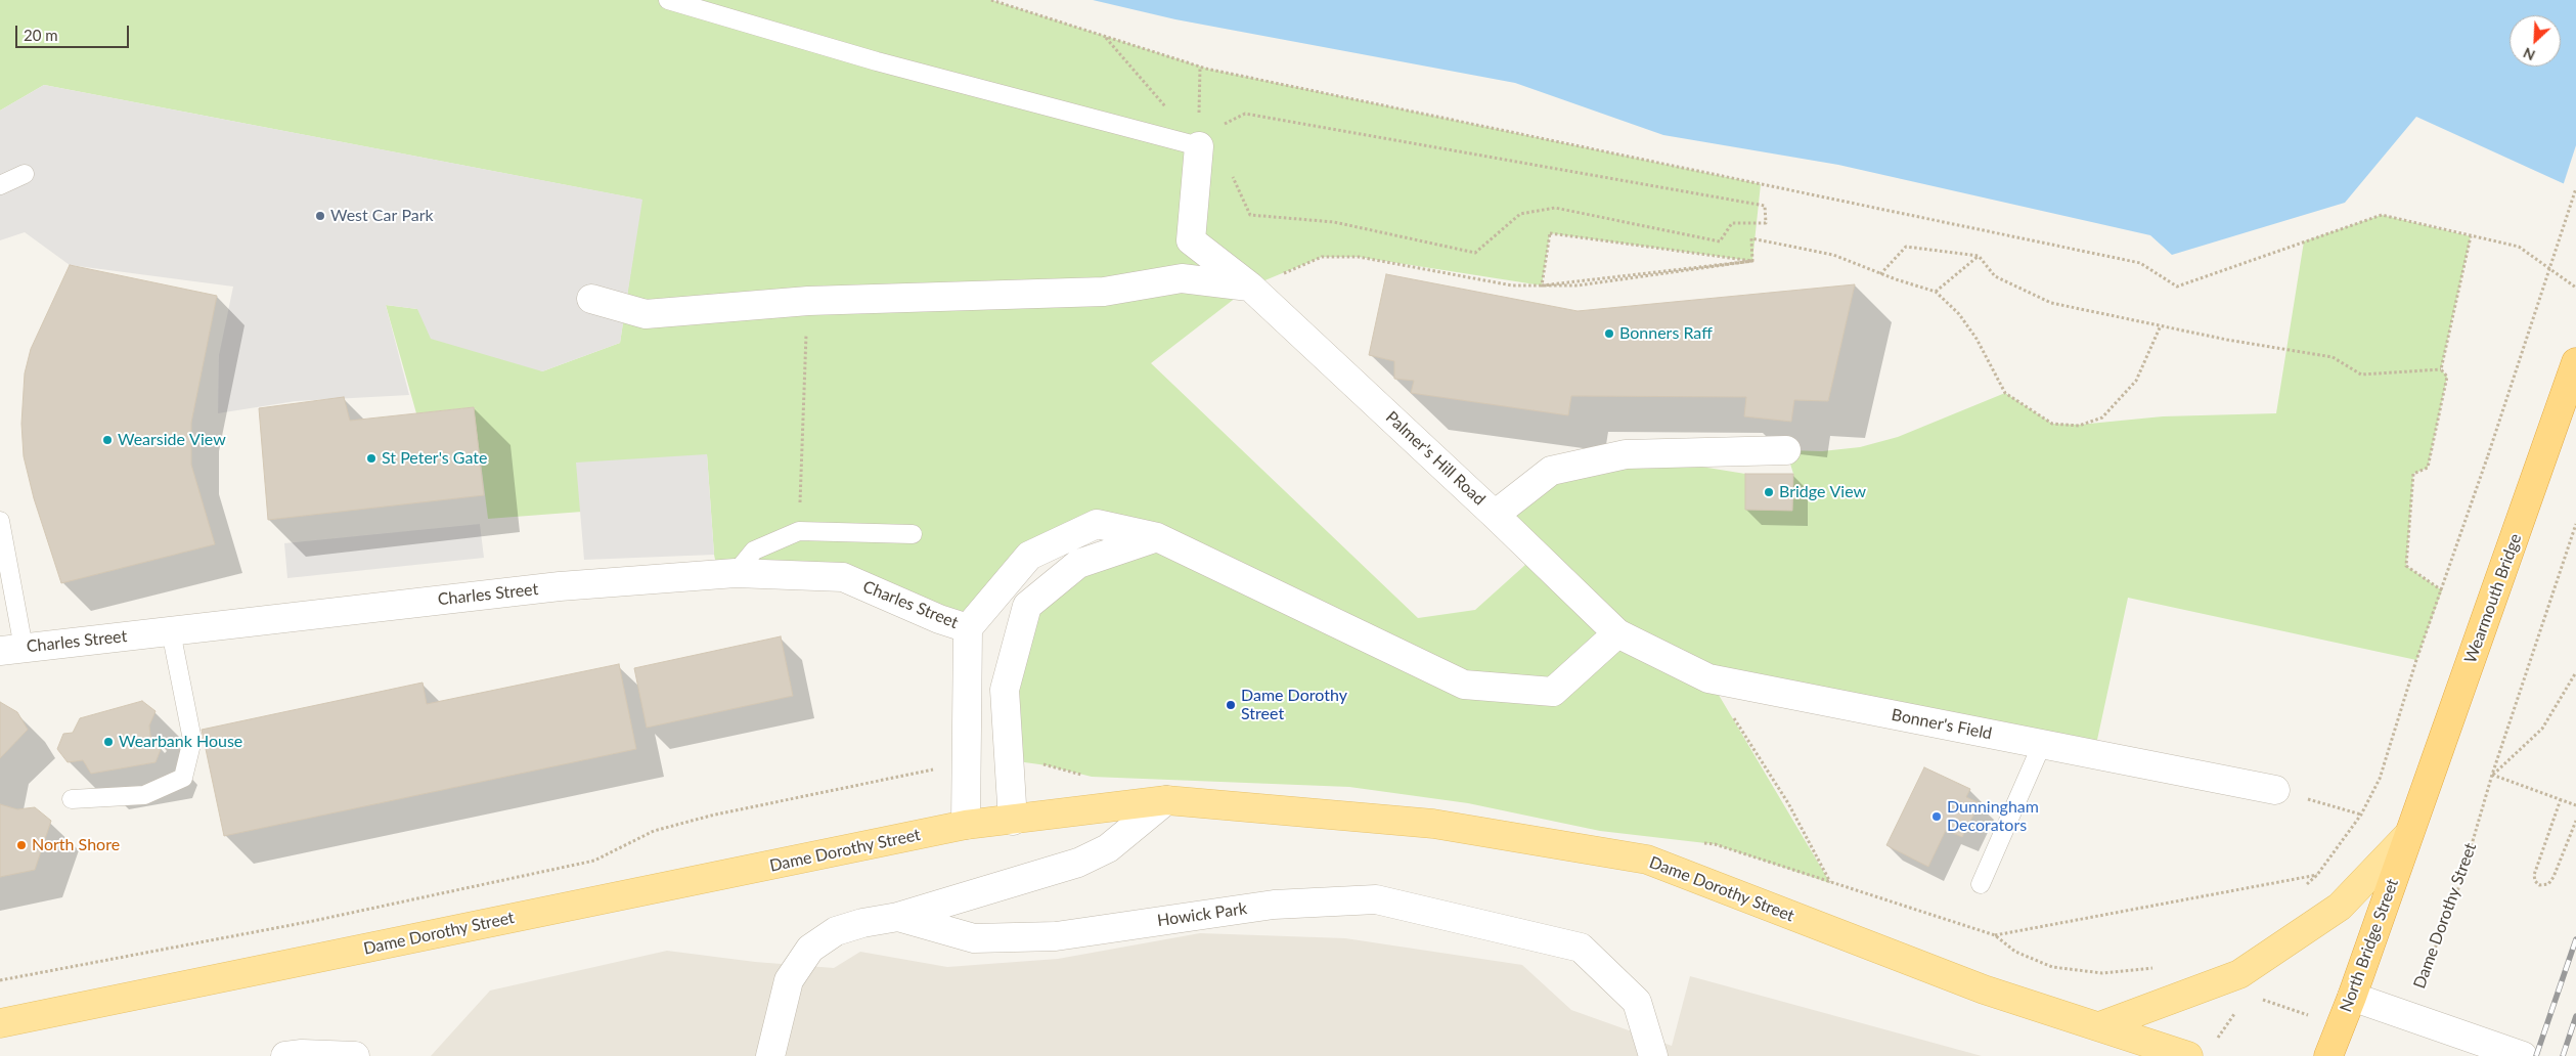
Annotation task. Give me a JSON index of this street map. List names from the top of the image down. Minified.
{"streets":{"highway":["Wearmouth Bridge","North Bridge Street"],"main road":["Dame Dorothy Street"],"street":["Palmer's Hill Road","Charles Street","Bonner's Field","Howick Park"]},"crossings":[["Palmer's Hill Road","Bonner's Field"],["Wearmouth Bridge","North Bridge Street"]],"places":["West Car Park","Bonners Raff","Wearside View","St Peter's Gate","Bridge View","Dame Dorothy Street","Wearbank House","Dunningham Decorators","North Shore"],"scale_bar":"20 m","north":"bottom left"}
